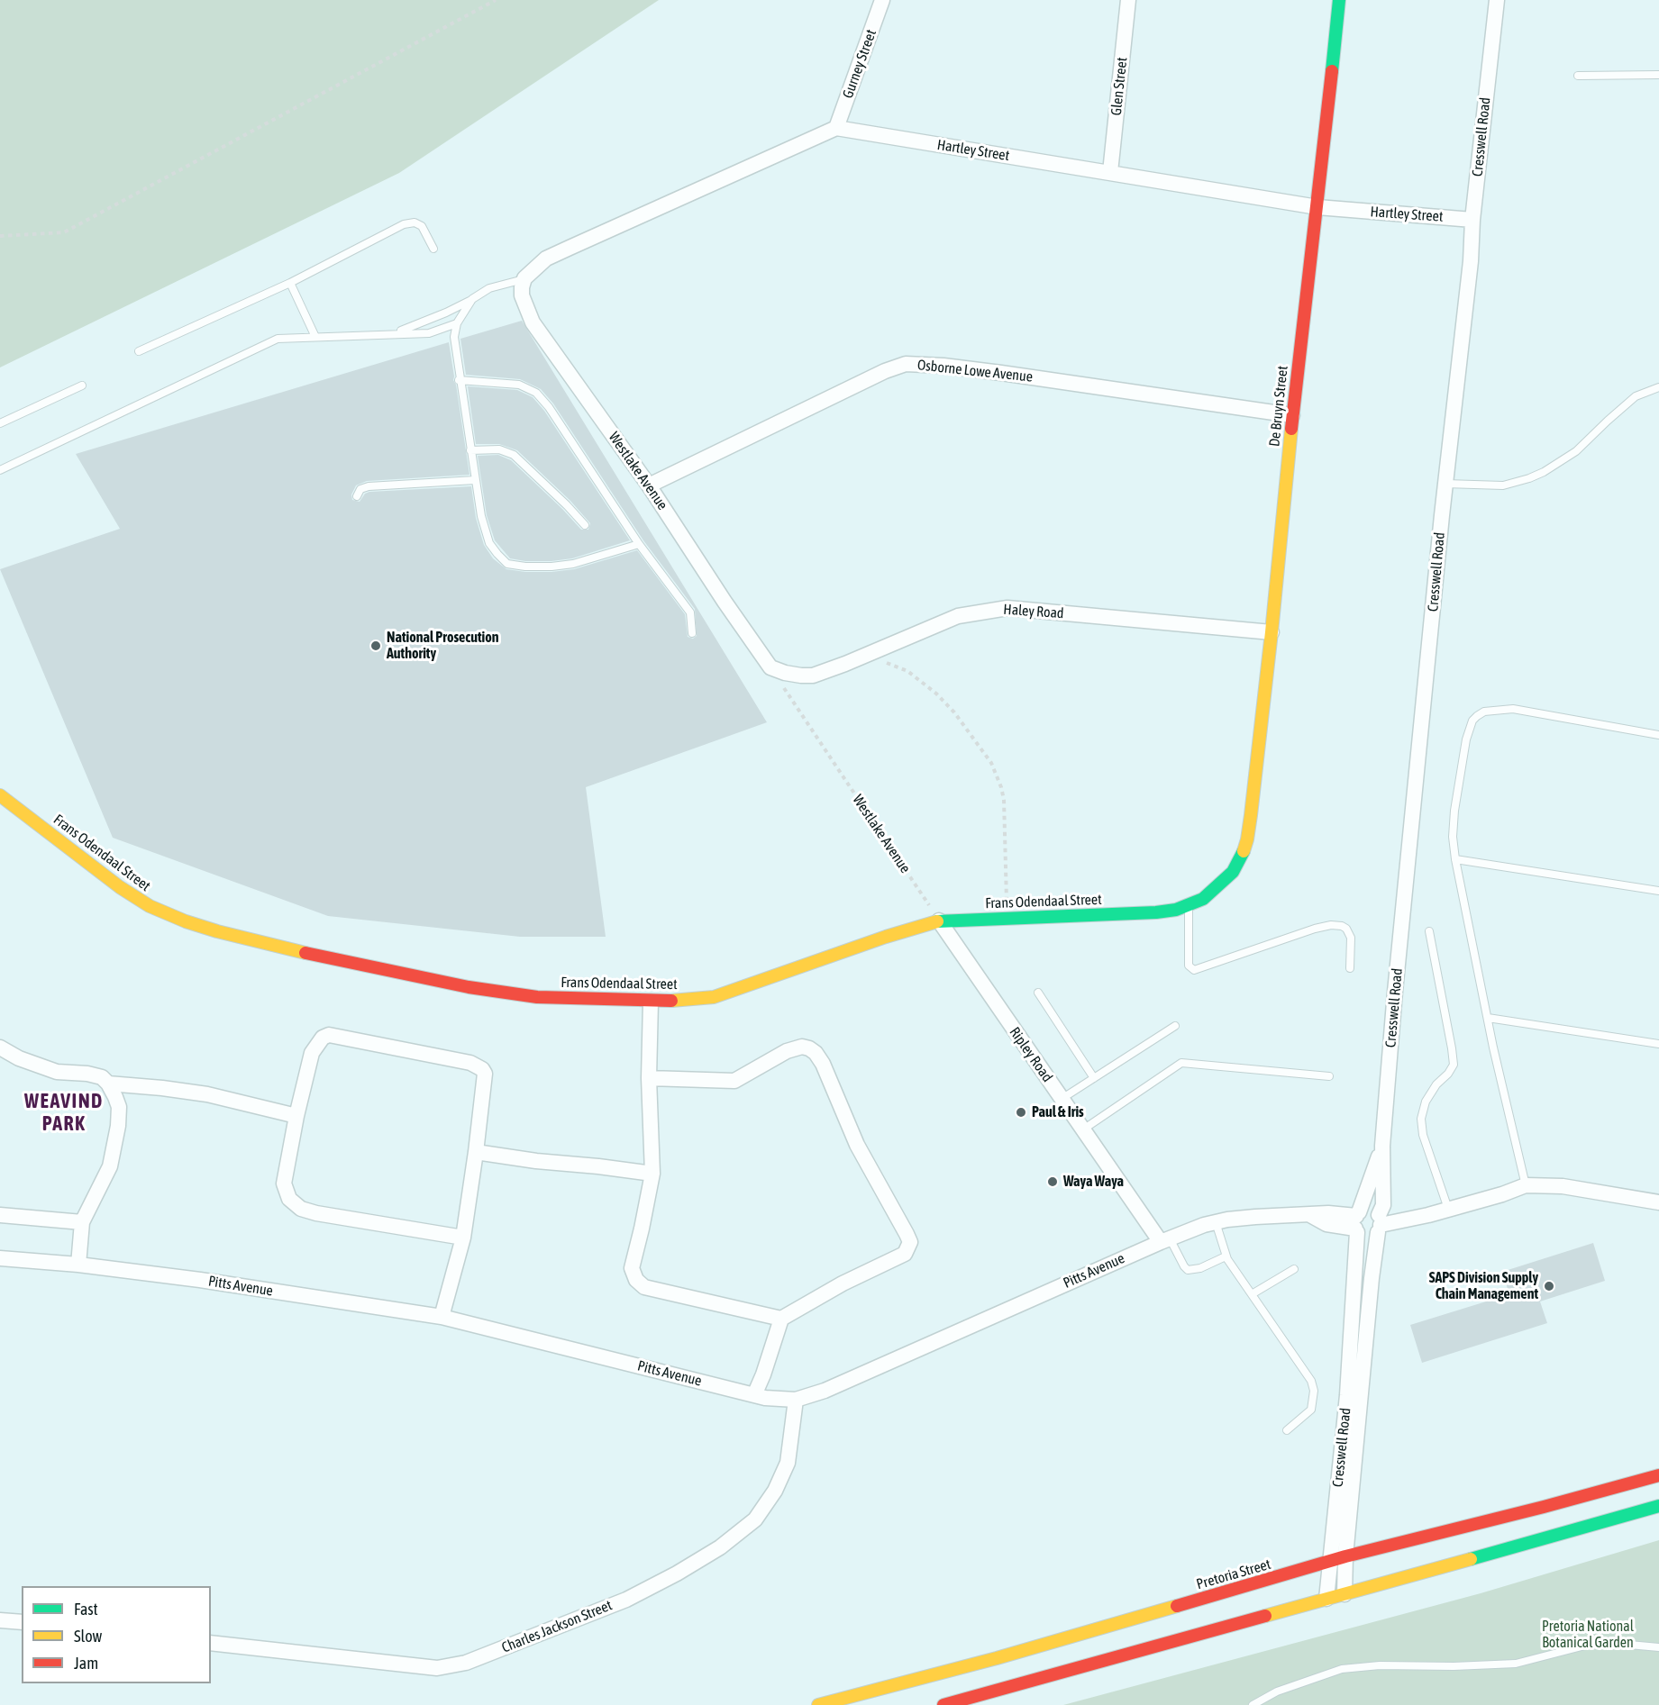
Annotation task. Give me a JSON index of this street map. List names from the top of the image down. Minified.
{"streets":{"street":["Gurney Street","Glen Street","Cresswell Road","Hartley Street","Osborne Lowe Avenue","De Bruyn Street","Westlake Avenue","Haley Road","Frans Odendaal Street","Ripley Road","Pitts Avenue","Pretoria Street","Charles Jackson Street"]},"crossings":[["Gurney Street","Hartley Street"],["Glen Street","Hartley Street"],["Cresswell Road","Hartley Street"],["Cresswell Road","Pitts Avenue"],["Cresswell Road","Pretoria Street"],["Hartley Street","De Bruyn Street"],["Osborne Lowe Avenue","De Bruyn Street"],["Osborne Lowe Avenue","Westlake Avenue"],["De Bruyn Street","Haley Road"],["De Bruyn Street","Frans Odendaal Street"],["Westlake Avenue","Haley Road"],["Westlake Avenue","Frans Odendaal Street"],["Westlake Avenue","Ripley Road"],["Frans Odendaal Street","Ripley Road"],["Ripley Road","Pitts Avenue"],["Pitts Avenue","Charles Jackson Street"]],"districts":["WEAVIND PARK"],"parks":["Pretoria National Botanical Garden"],"places":["National Prosecution Authority","Paul & Iris","Waya Waya","SAPS Division Supply Chain Management"],"legend":["Fast","Slow","Jam"]}
